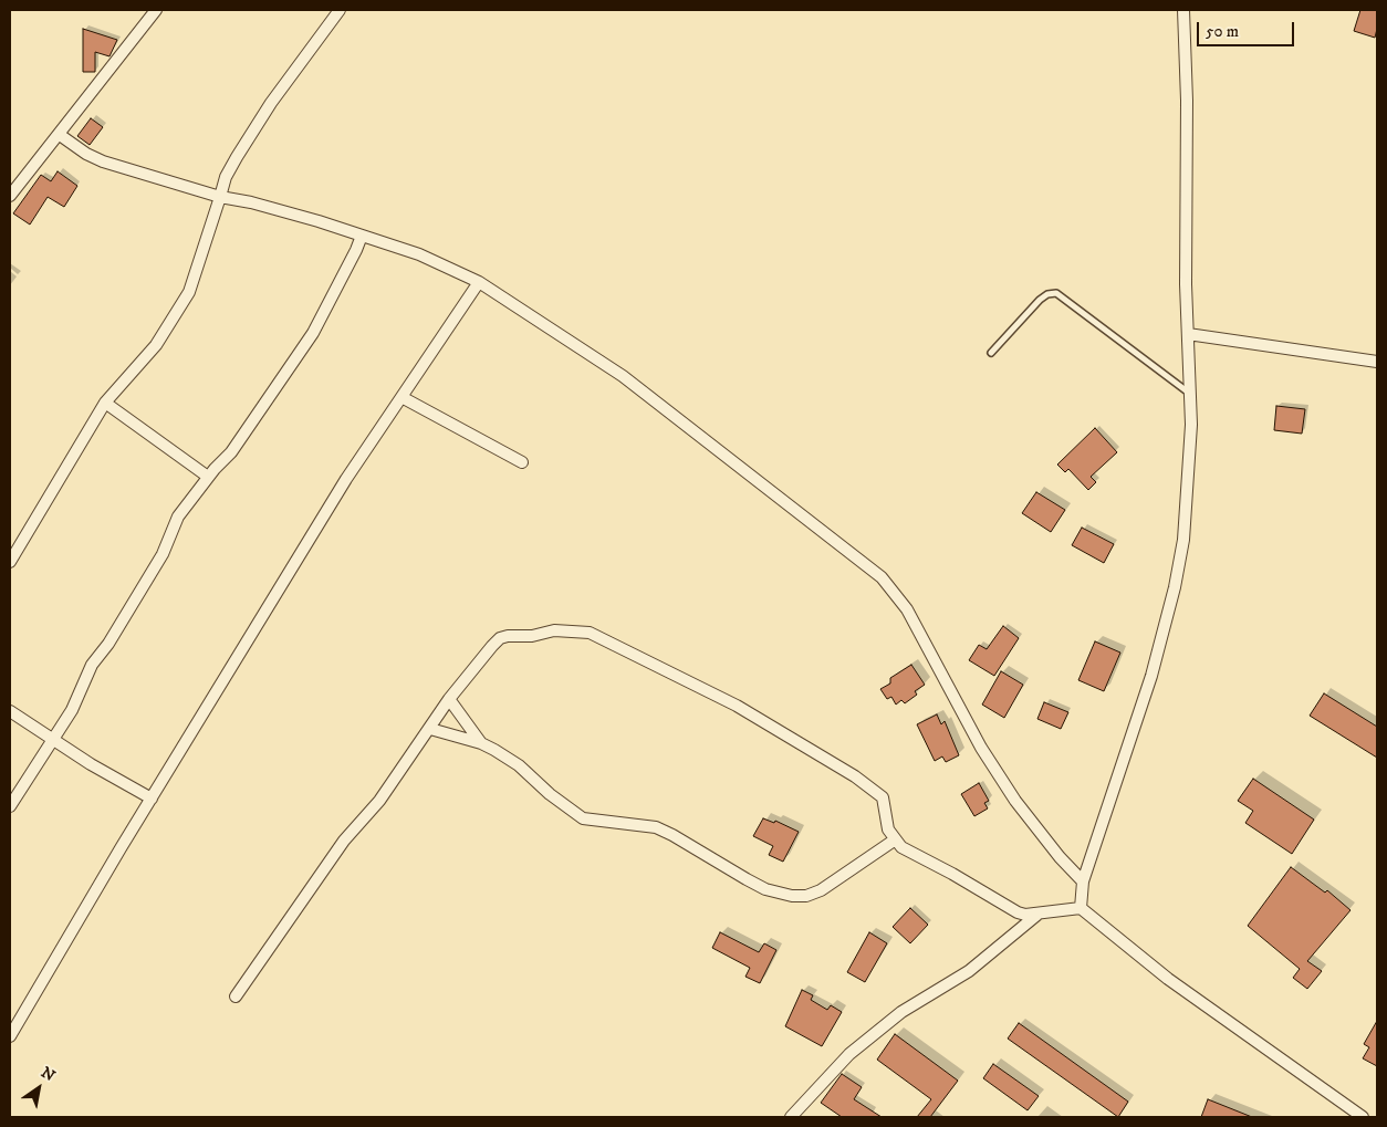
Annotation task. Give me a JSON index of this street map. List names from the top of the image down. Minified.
{"scale_bar":"50 m","north":"top right"}
